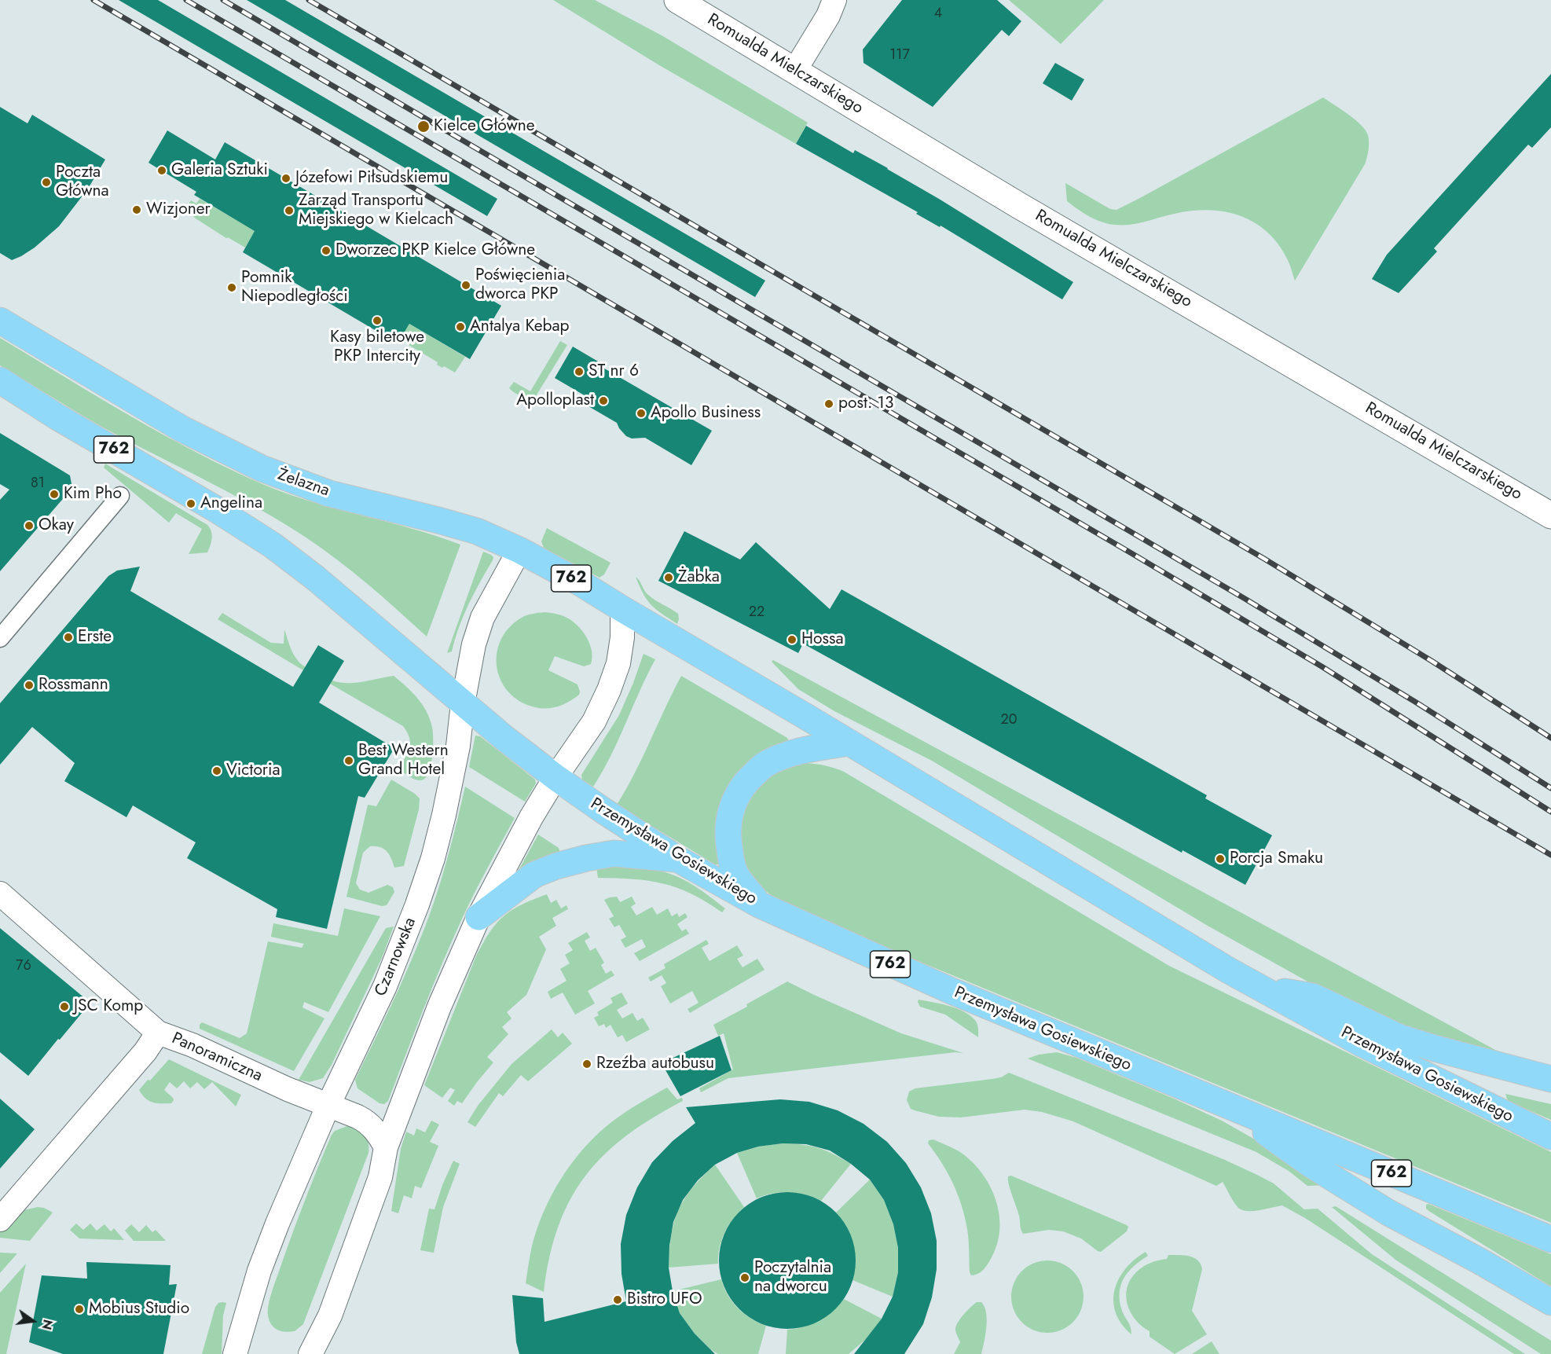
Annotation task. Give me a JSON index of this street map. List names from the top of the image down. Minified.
{"streets":{"main road":["762","Żelazna","Przemysława Gosiewskiego"],"street":["Romualda Mielczarskiego","Czarnowska","Panoramiczna"]},"crossings":[["762","Przemysława Gosiewskiego"],["762","Czarnowska"],["Żelazna","Przemysława Gosiewskiego"],["Żelazna","Czarnowska"],["Czarnowska","Panoramiczna"]],"places":["Kielce Główne","Galeria Sztuki","Józefowi Piłsudskiemu","Poczta Główna","Wizjoner","Zarząd Transportu Miejskiego w Kielcach","Dworzec PKP Kielce Główne","Poświęcienia dworca PKP","Pomnik Niepodległości","Kasy biletowe PKP Intercity","Antalya Kebap","ST nr 6","Apolloplast","post. 13","Apollo Business","Kim Pho","Angelina","Okay","Żabka","Erste","Hossa","Rossmann","Best Western Grand Hotel","Victoria","Porcja Smaku","JSC Komp","Rzeźba autobusu","Poczytalnia na dworcu","Bistro UFO","Mobius Studio"],"house_numbers":["4","117","81","22","20","76"],"north":"right"}
